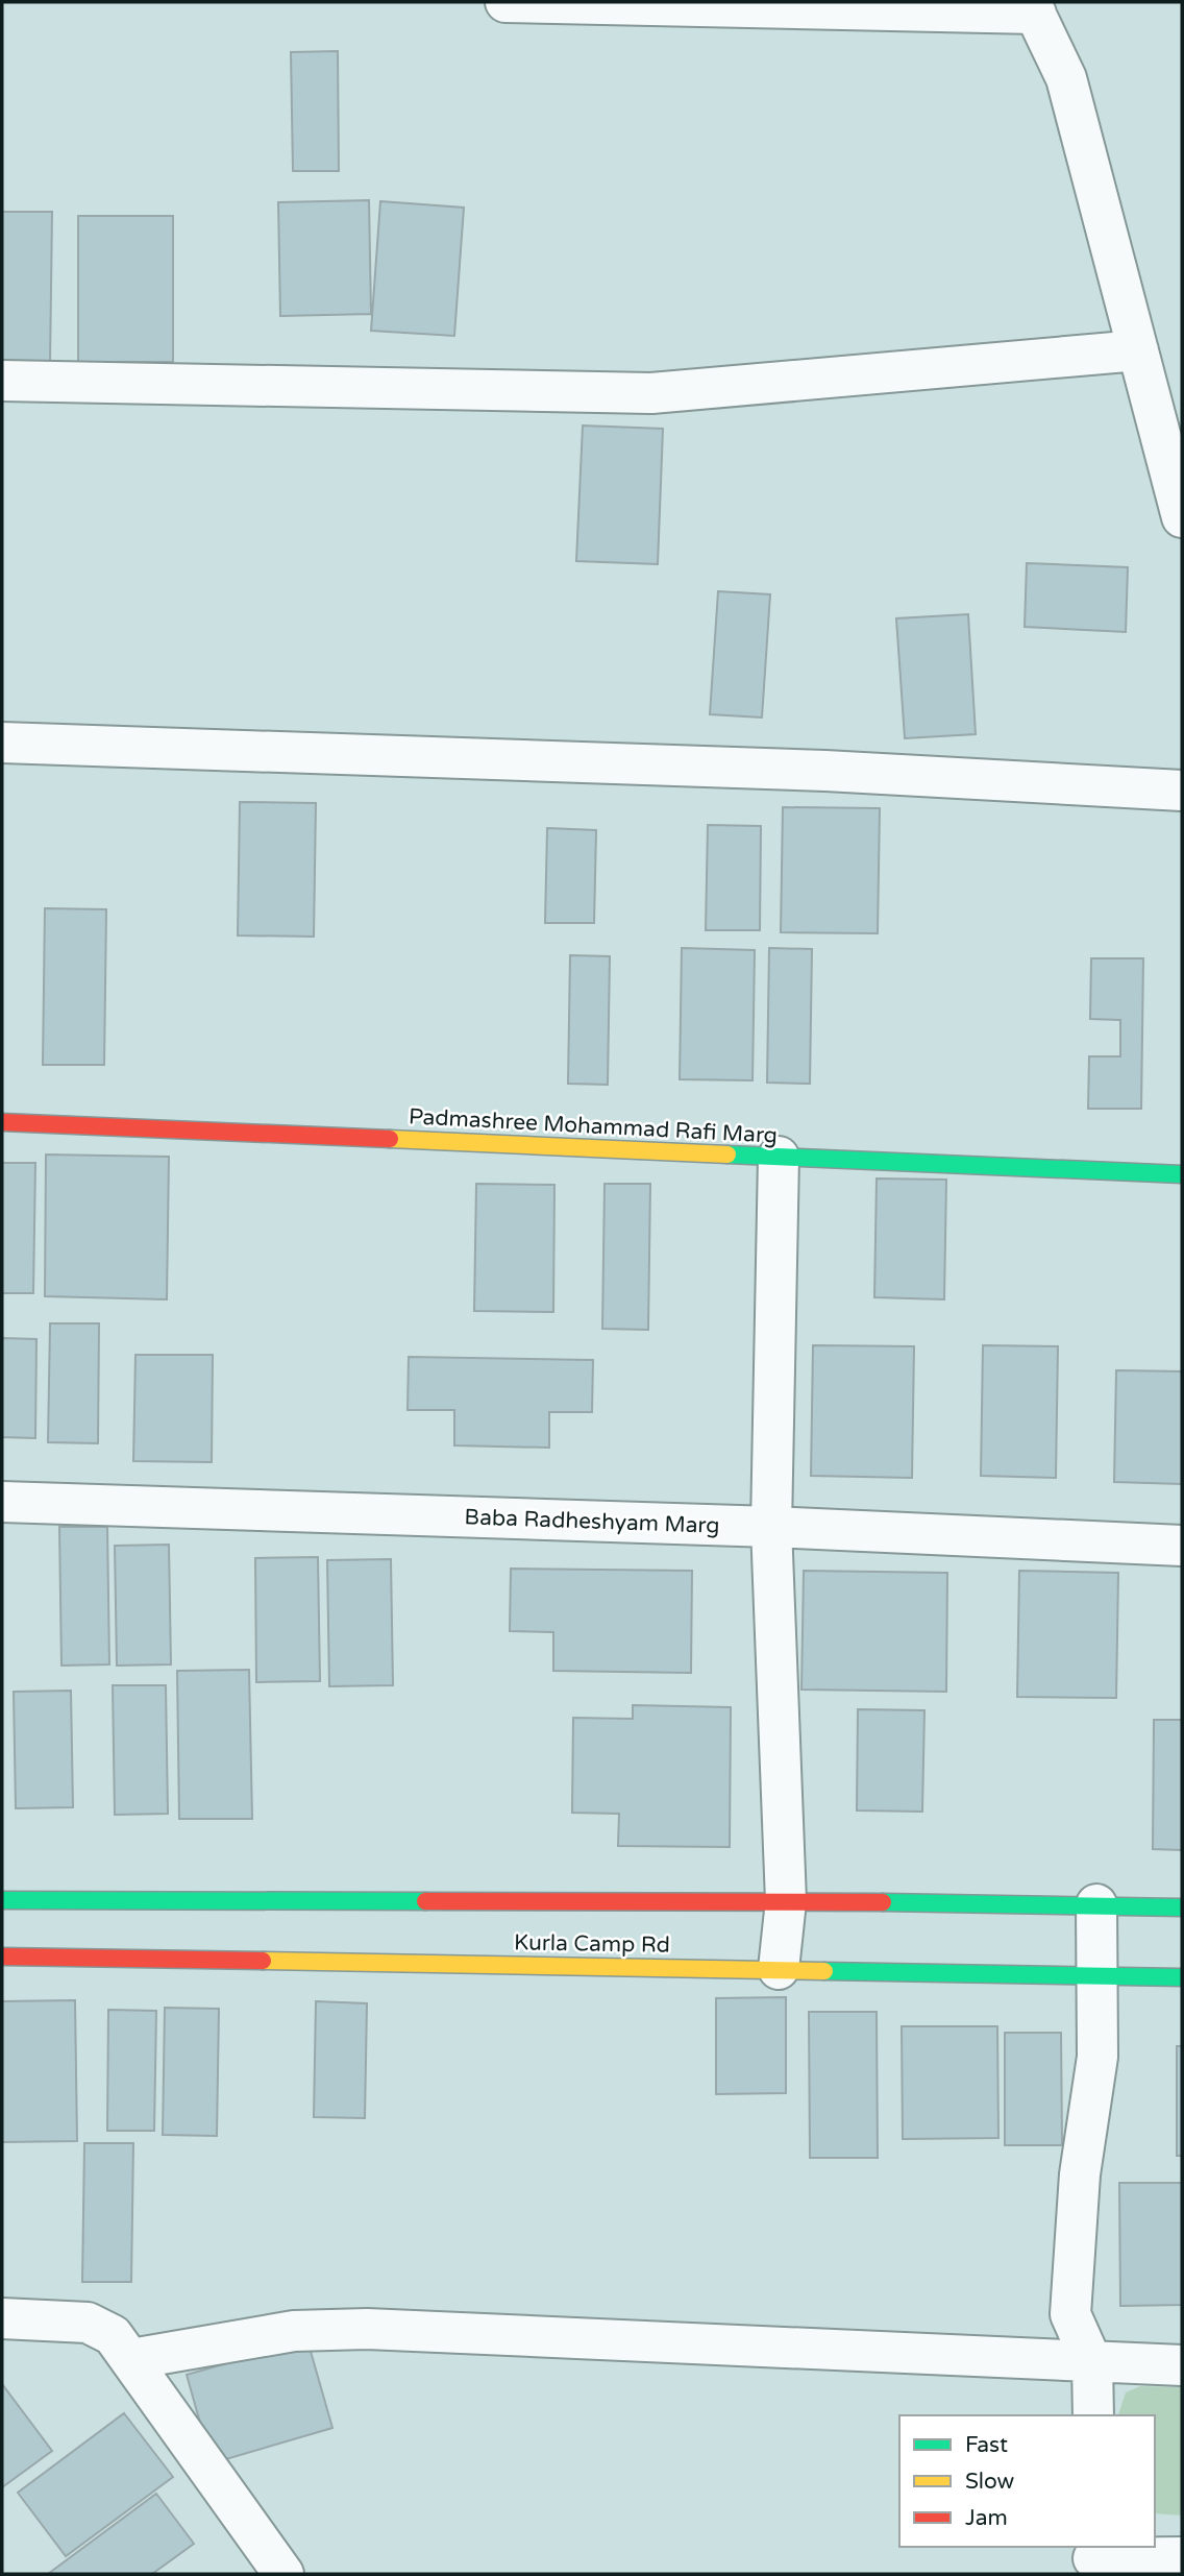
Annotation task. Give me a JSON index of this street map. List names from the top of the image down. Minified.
{"streets":{"main road":["Padmashree Mohammad Rafi Marg","Kurla Camp Rd"],"street":["Baba Radheshyam Marg"]},"legend":["Fast","Slow","Jam"]}
